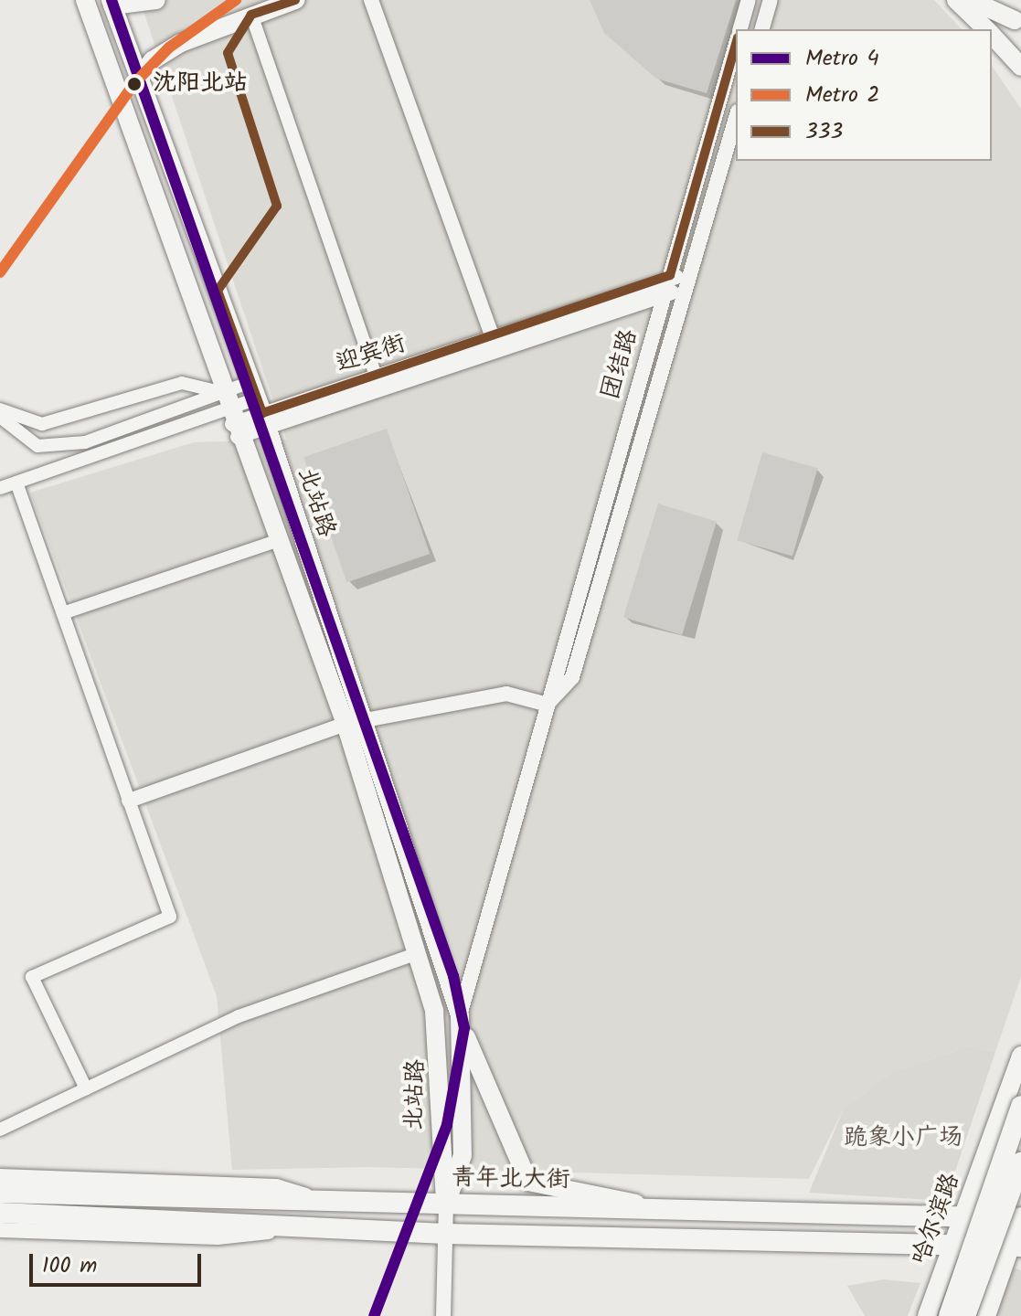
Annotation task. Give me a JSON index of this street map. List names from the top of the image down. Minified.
{"streets":{"main road":["北站路","青年北大街","哈尔滨路"],"street":["迎宾街","团结路"]},"crossings":[["迎宾街","团结路"],["迎宾街","北站路"],["团结路","北站路"],["北站路","青年北大街"],["青年北大街","哈尔滨路"]],"parks":["跪象小广场"],"places":["沈阳北站"],"lines":["metro line 4","metro line 2","transit line 333"],"legend":["Metro 4","Metro 2","333"],"scale_bar":"100 m"}
